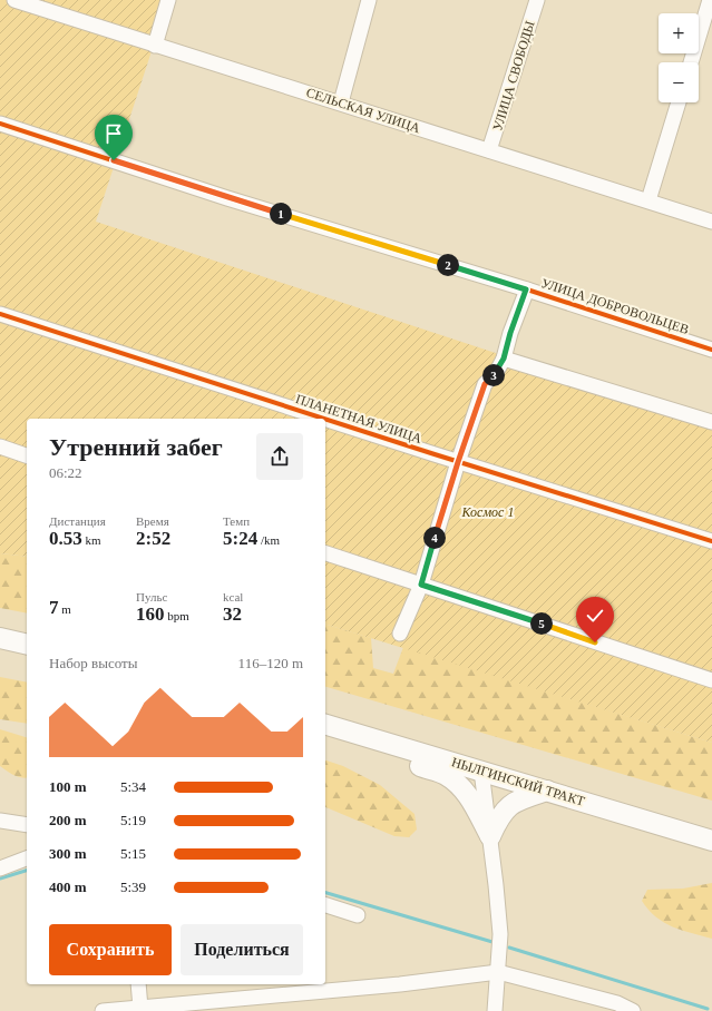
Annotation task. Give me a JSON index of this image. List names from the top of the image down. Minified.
{"streets":{"main road":["НЫЛГИНСКИЙ ТРАКТ"],"street":["УЛИЦА СВОБОДЫ","СЕЛЬСКАЯ УЛИЦА","УЛИЦА ДОБРОВОЛЬЦЕВ","ПЛАНЕТНАЯ УЛИЦА"]},"crossings":[["УЛИЦА СВОБОДЫ","СЕЛЬСКАЯ УЛИЦА"]],"parks":["Космос 1"],"page":{"map_buttons":["+","−"],"pins":["1","2","3","4","5"],"heading":["Утренний забег","06:22"],"stats":[["Дистанция","0.53 km"],["Время","2:52"],["Темп","5:24 /km"],["7 m"],["Пульс","160 bpm"],["kcal","32"]],"chart":["Набор высоты","116–120 m"],"list":[{"name":"100 m","note":"5:34"},{"name":"200 m","note":"5:19"},{"name":"300 m","note":"5:15"},{"name":"400 m","note":"5:39"}],"buttons":["Сохранить","Поделиться"]}}
